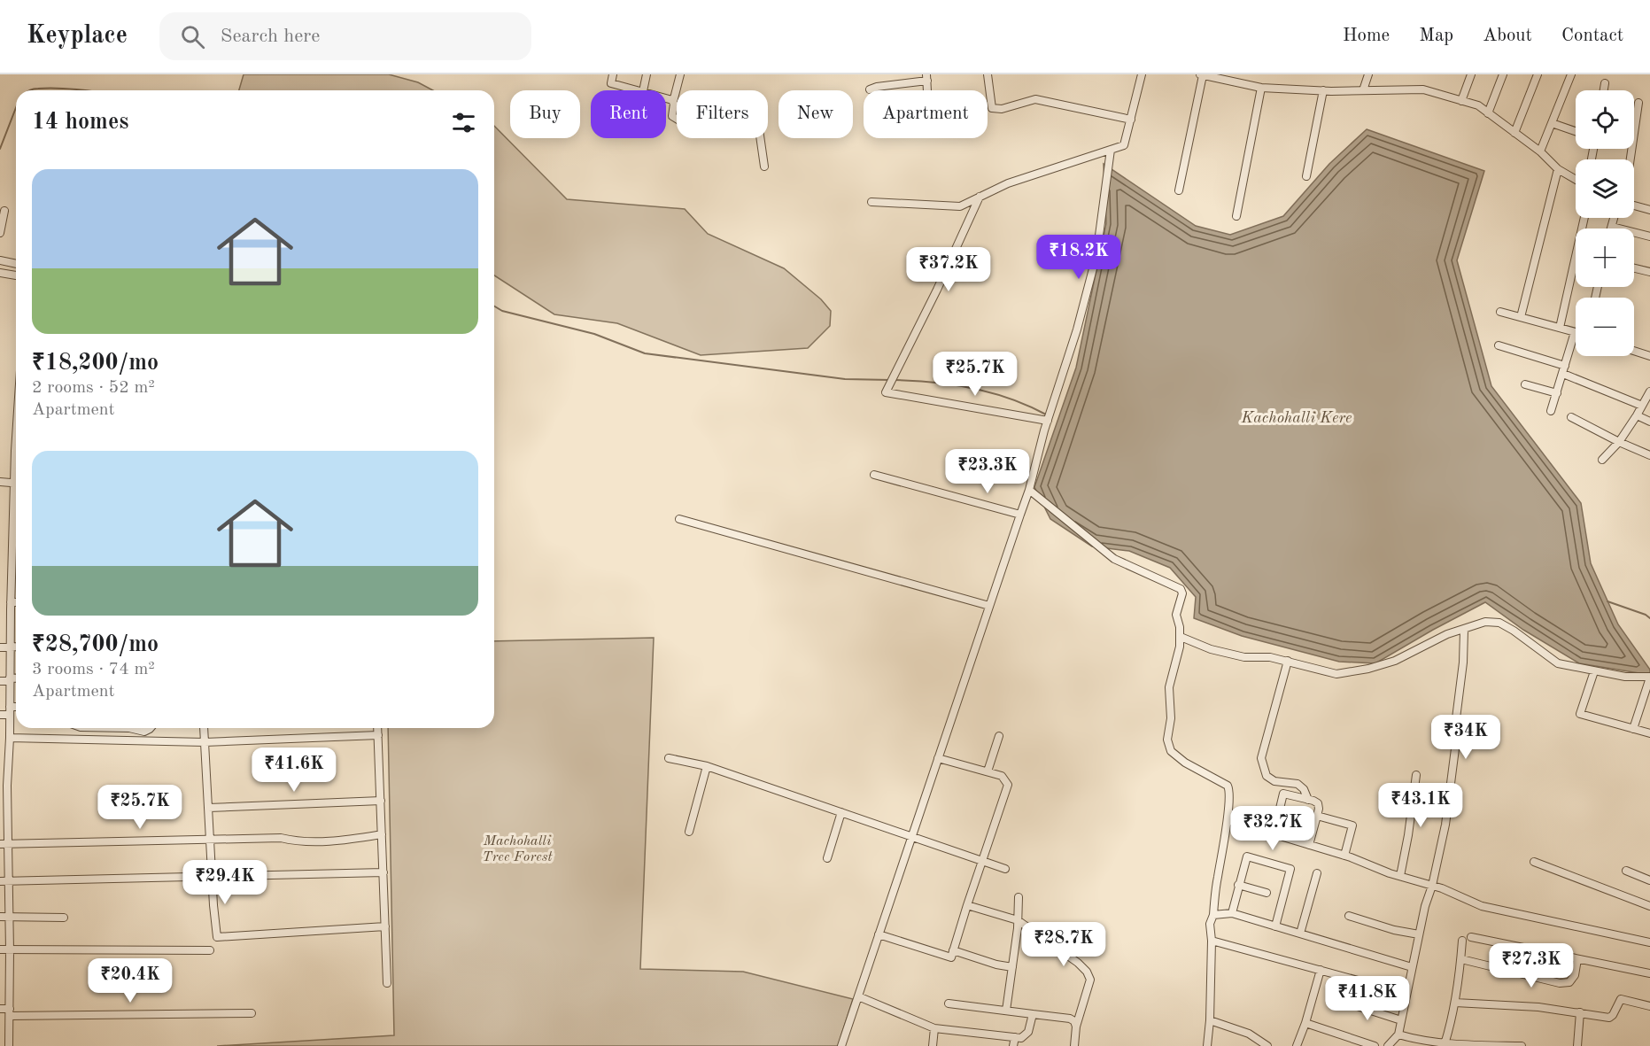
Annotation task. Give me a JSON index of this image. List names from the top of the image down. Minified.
{"water":["Kachohalli Kere"],"parks":["Machohalli Tree Forest"],"page":{"header":"Keyplace","search":"Search here","nav":["Home","Map","About","Contact"],"map_buttons":["+","−"],"chip":["Buy","Rent","Filters","New","Apartment"],"heading":"14 homes","list":[{"name":"₹18,200/mo","note":"2 rooms · 52 m² · Apartment"},{"name":"₹28,700/mo","note":"3 rooms · 74 m² · Apartment"}],"price":["₹18.2K","₹37.2K","₹25.7K","₹23.3K","₹34K","₹41.6K","₹43.1K","₹25.7K","₹32.7K","₹29.4K","₹28.7K","₹27.3K","₹20.4K","₹41.8K"]}}
